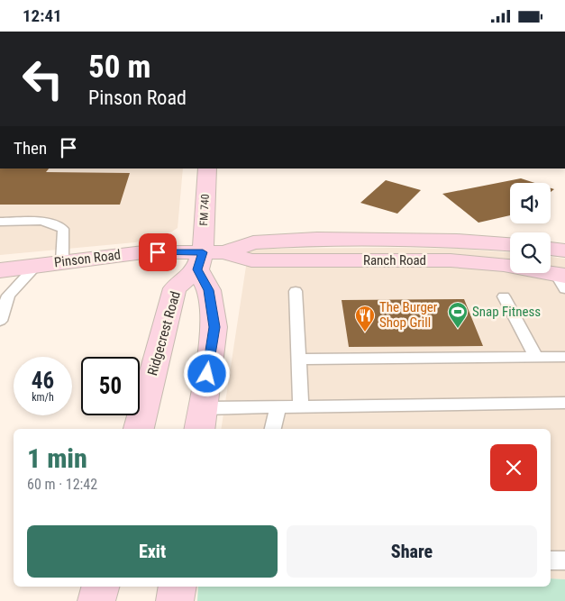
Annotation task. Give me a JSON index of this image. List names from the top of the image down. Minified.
{"streets":{"main road":["FM 740","Pinson Road","Ranch Road","Ridgecrest Road"]},"crossings":[["FM 740","Pinson Road"],["FM 740","Ranch Road"],["FM 740","Ridgecrest Road"],["Pinson Road","Ranch Road"],["Pinson Road","Ridgecrest Road"],["Ranch Road","Ridgecrest Road"]],"places":{"sports":["Snap Fitness"],"restaurant":["The Burger Shop Grill"]},"page":{"status":"12:41","turn":["50 m","Pinson Road"],"then":"Then","speed":"46 km/h","limit":"50","heading":["1 min","60 m · 12:42"],"buttons":["Exit","Share"]}}
